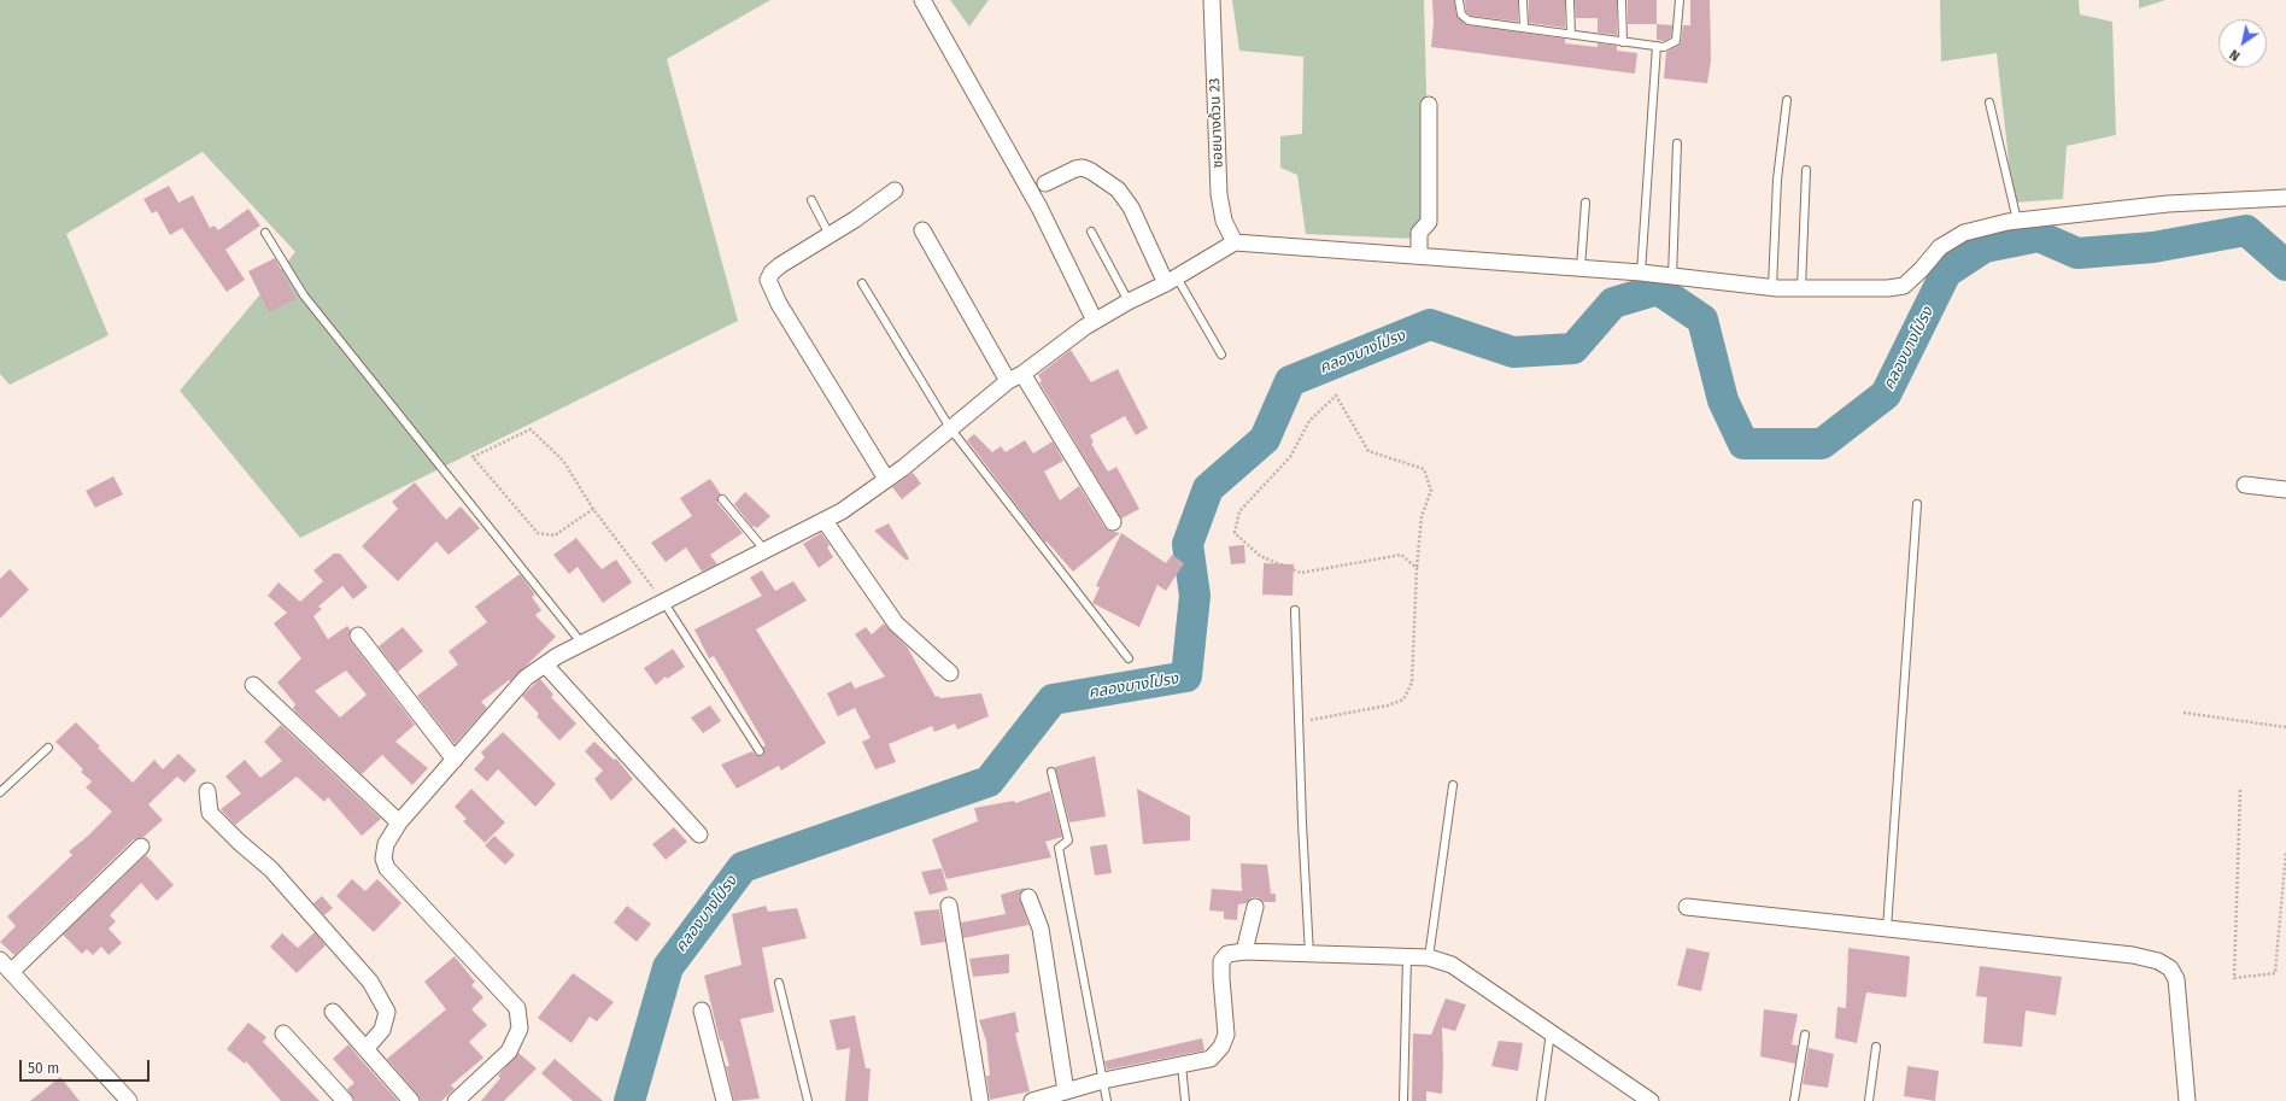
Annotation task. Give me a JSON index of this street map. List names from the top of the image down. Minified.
{"streets":{"street":["ซอยบางด้วน 23"]},"water":["คลองบางโปรง"],"scale_bar":"50 m","north":"bottom left"}
